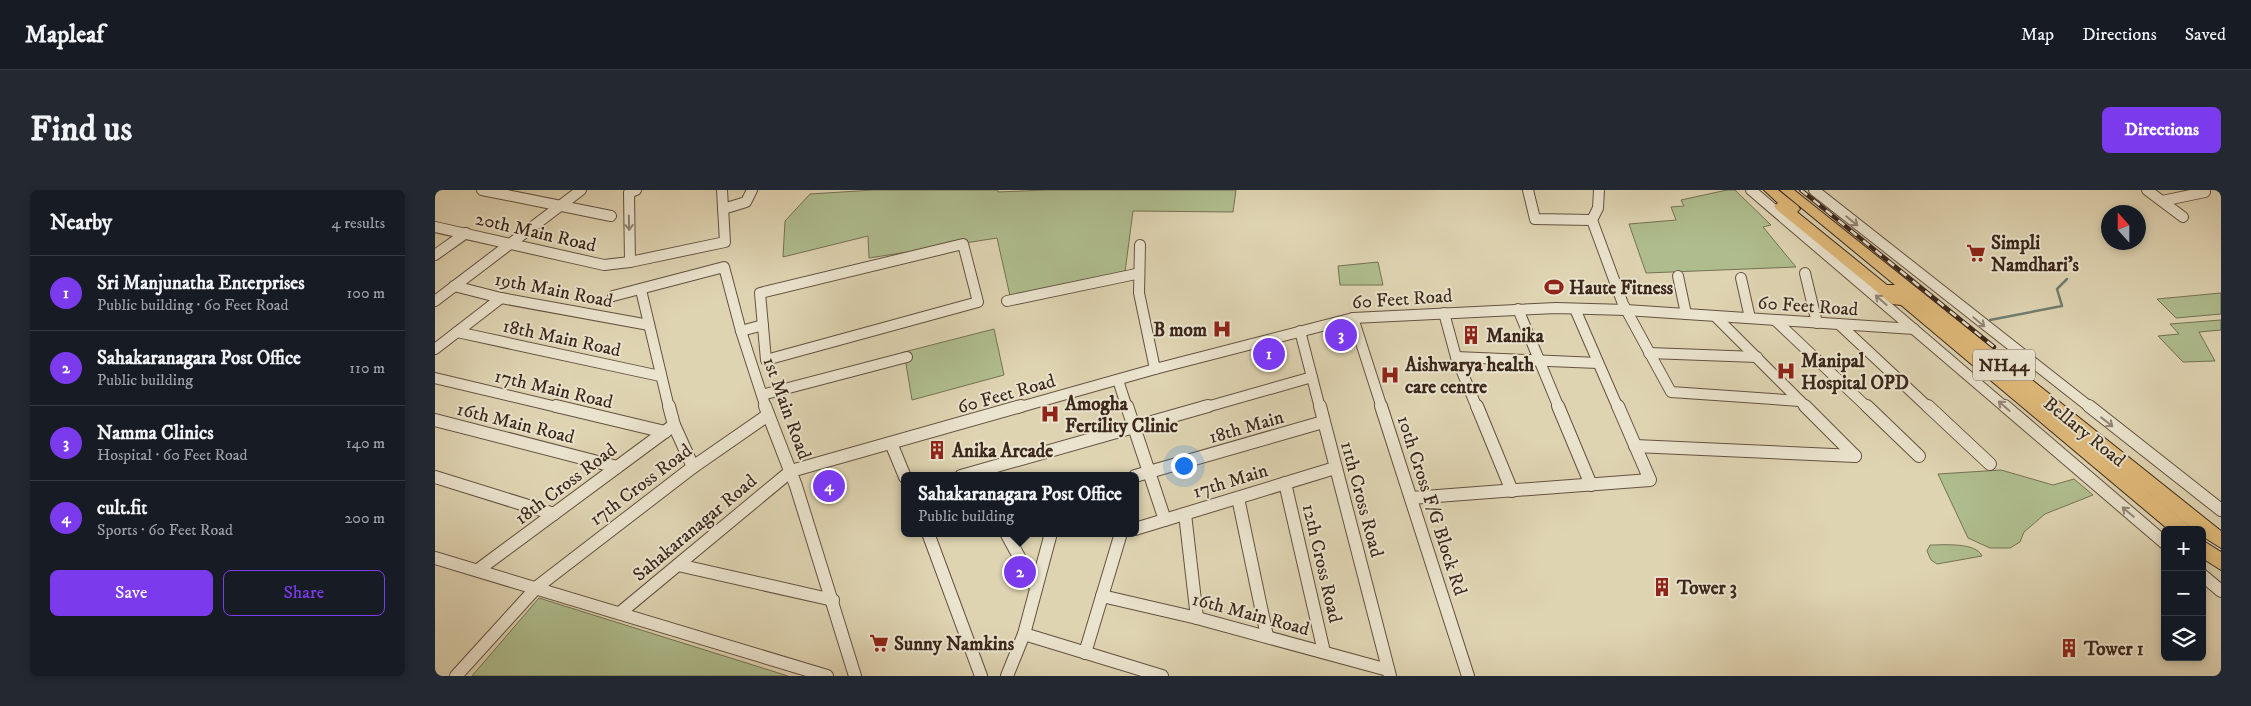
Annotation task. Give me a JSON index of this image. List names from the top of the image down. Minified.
{"streets":{"highway":["NH44","Bellary Road"],"street":["20th Main Road","19th Main Road","60 Feet Road","18th Main Road","17th Main Road","1st Main Road","16th Main Road","18th Main","17th Main","18th Cross Road","17th Cross Road","11th Cross Road","10th Cross F/G Block Rd","Sahakaranagar Road","12th Cross Road"]},"crossings":[["60 Feet Road","1st Main Road"],["60 Feet Road","11th Cross Road"],["60 Feet Road","10th Cross F/G Block Rd"],["60 Feet Road","Sahakaranagar Road"],["17th Main Road","18th Cross Road"],["1st Main Road","17th Cross Road"],["1st Main Road","Sahakaranagar Road"],["16th Main Road","18th Cross Road"],["16th Main Road","11th Cross Road"],["16th Main Road","12th Cross Road"],["18th Main","11th Cross Road"],["17th Main","11th Cross Road"],["17th Main","12th Cross Road"]],"places":{"supermarket":["Simpli Namdhari's","Sunny Namkins"],"sports":["Haute Fitness"],"hospital":["B mom","Manipal Hospital OPD","Aishwarya health care centre","Amogha Fertility Clinic"],"building":["Manika","Anika Arcade","Tower 3","Tower 1"]},"north":"top","page":{"header":"Mapleaf","nav":["Map","Directions","Saved"],"buttons":["Directions",["Save","Share"]],"title":"Find us","heading":["Nearby","4 results"],"list":[{"mark":"1","name":"Sri Manjunatha Enterprises","note":"Public building · 60 Feet Road","value":"100 m"},{"mark":"2","name":"Sahakaranagara Post Office","note":"Public building","value":"110 m"},{"mark":"3","name":"Namma Clinics","note":"Hospital · 60 Feet Road","value":"140 m"},{"mark":"4","name":"cult.fit","note":"Sports · 60 Feet Road","value":"200 m"}],"pins":["3","1","4","2"],"popup":["Sahakaranagara Post Office","Public building"],"map_buttons":["+","−"]}}
